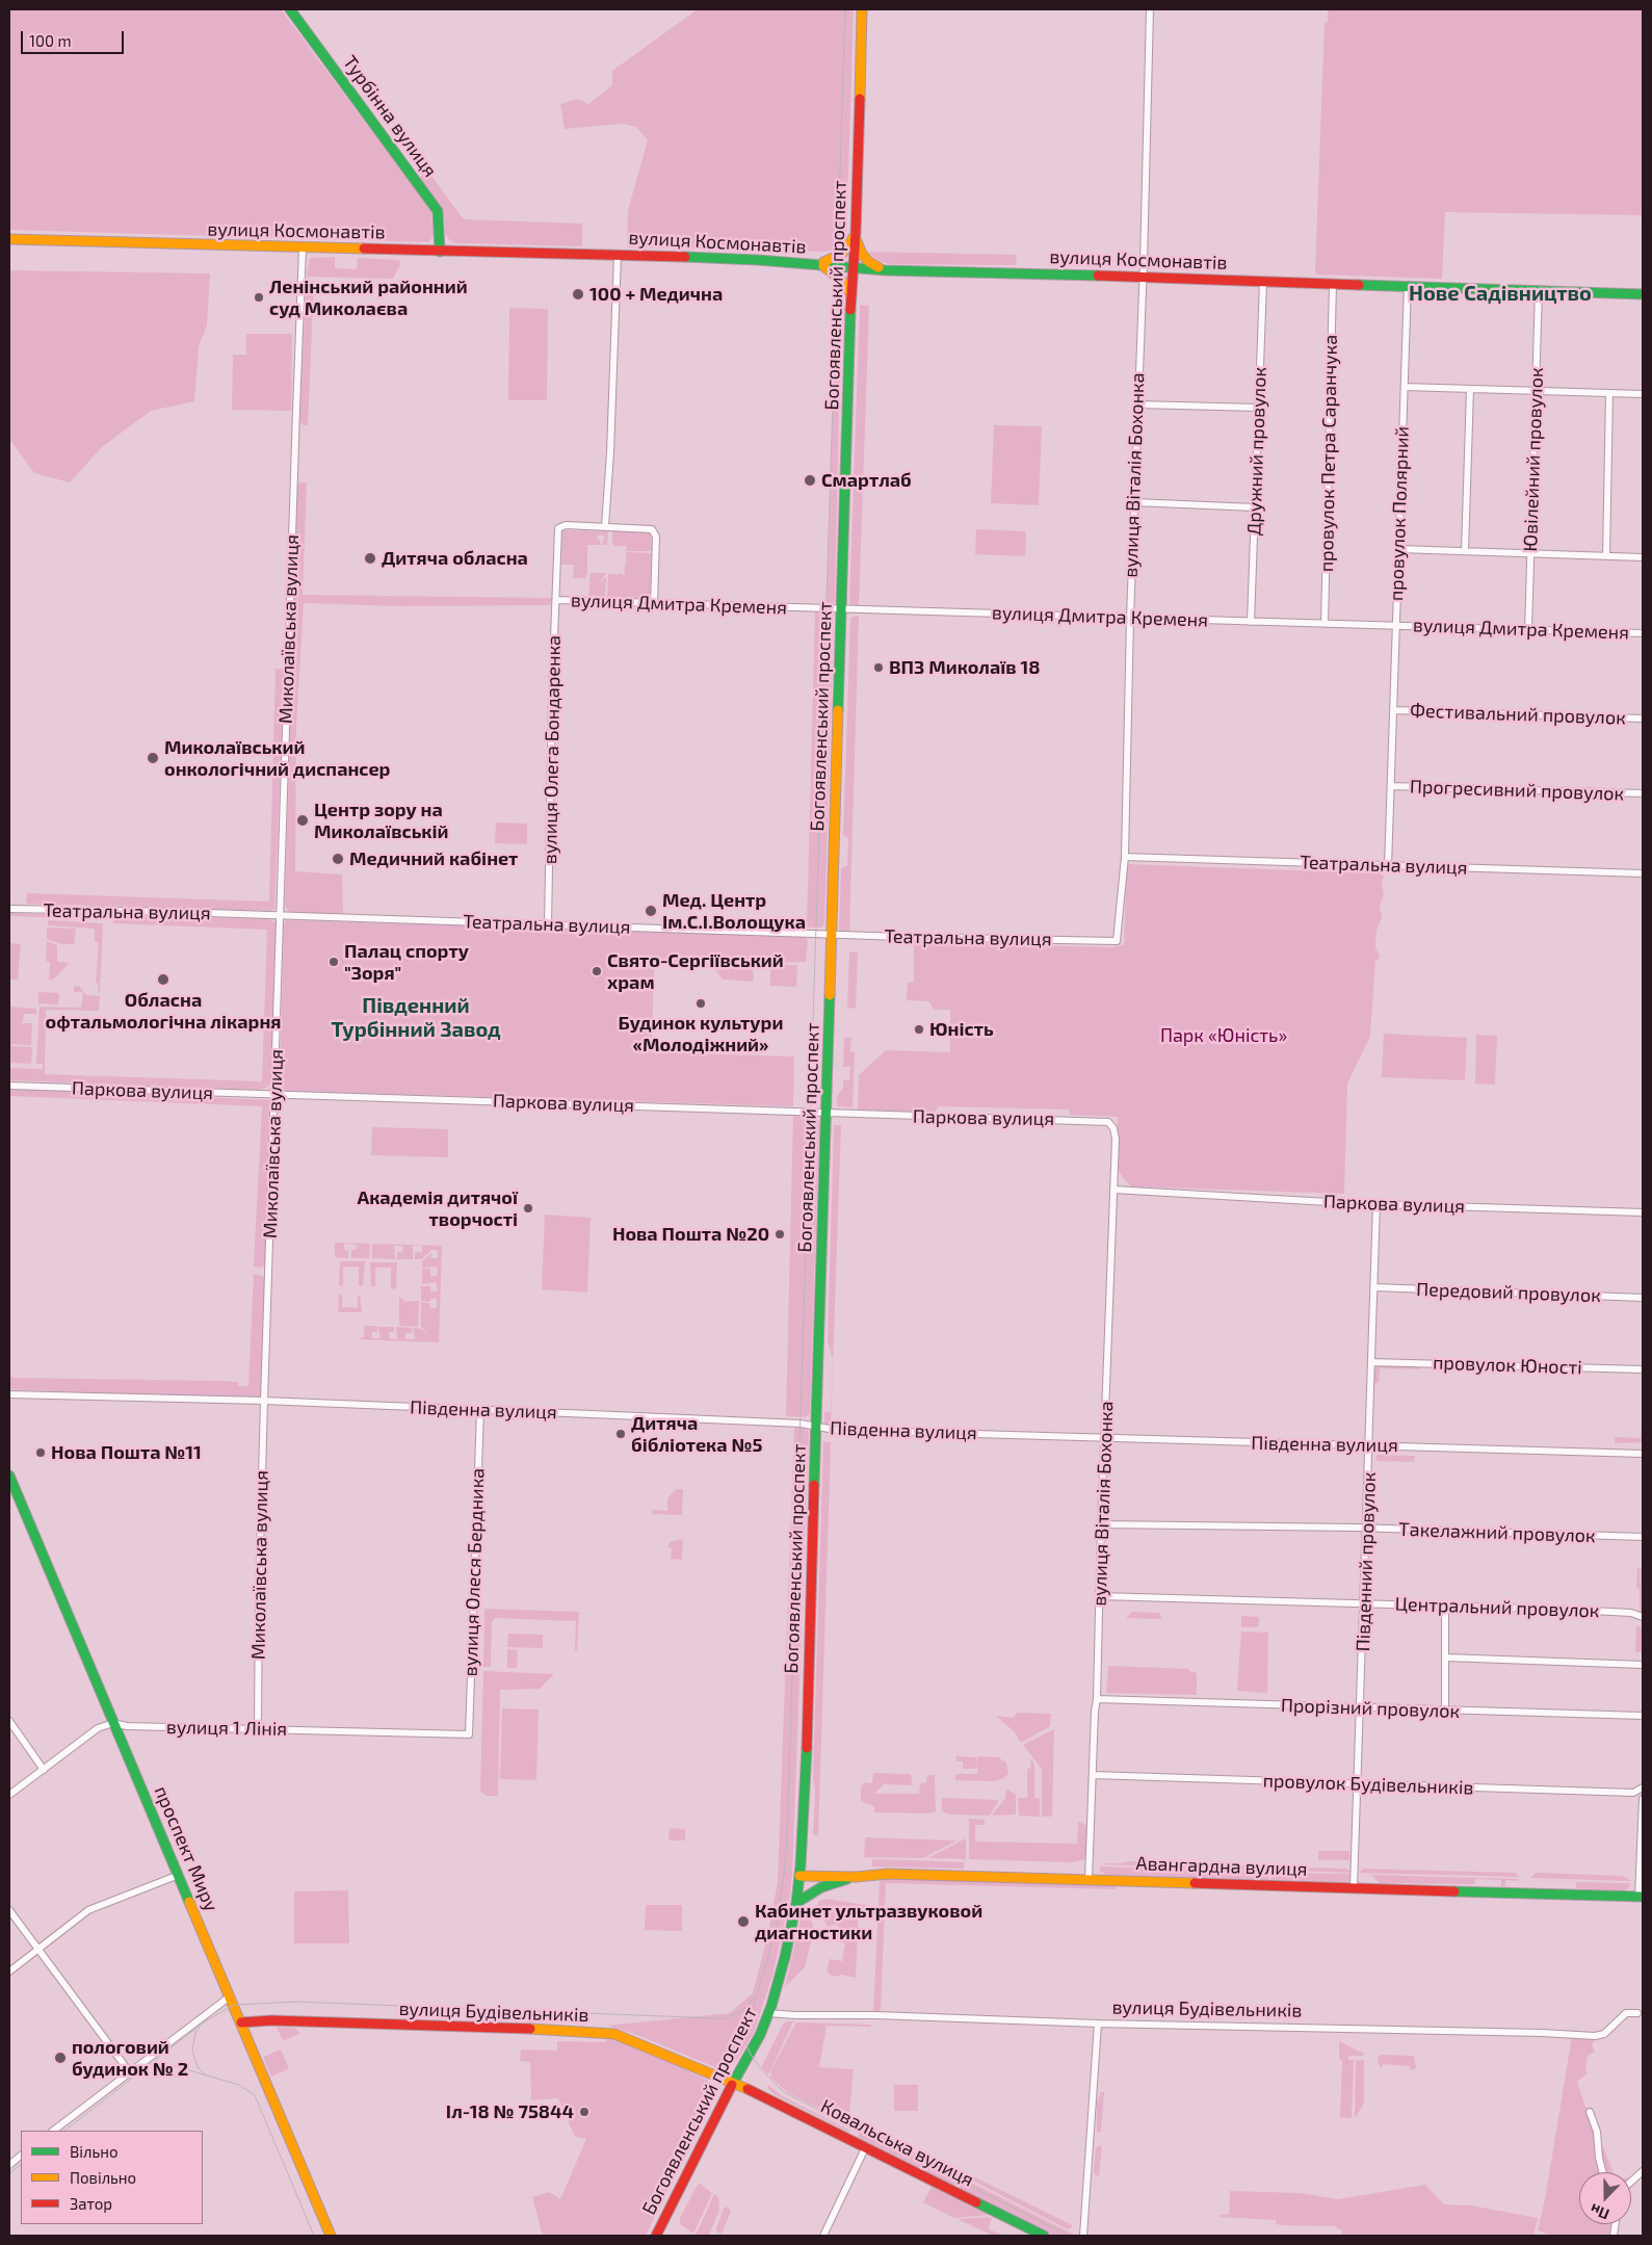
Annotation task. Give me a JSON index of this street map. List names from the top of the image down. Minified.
{"streets":{"main road":["Турбінна вулиця","вулиця Космонавтів","Богоявленський проспект","проспект Миру","Авангардна вулиця","вулиця Будівельників","Ковальська вулиця"],"street":["Дружний провулок","провулок Петра Саранчука","Ювілейний провулок","вулиця Віталія Бохонка","провулок Полярний","вулиця Дмитра Кременя","Миколаївська вулиця","Фестивальний провулок","вулиця Олега Бондаренка","Прогресивний провулок","Театральна вулиця","Паркова вулиця","Передовий провулок","провулок Юності","Південна вулиця","Такелажний провулок","Південний провулок","вулиця Олеся Бердника","Центральний провулок","Прорізний провулок","вулиця 1 Лінія","провулок Будівельників"]},"crossings":[["Турбінна вулиця","вулиця Космонавтів"],["вулиця Космонавтів","Богоявленський проспект"],["вулиця Космонавтів","Дружний провулок"],["вулиця Космонавтів","провулок Петра Саранчука"],["вулиця Космонавтів","Ювілейний провулок"],["вулиця Космонавтів","вулиця Віталія Бохонка"],["вулиця Космонавтів","провулок Полярний"],["вулиця Космонавтів","Миколаївська вулиця"],["Богоявленський проспект","вулиця Дмитра Кременя"],["Богоявленський проспект","Театральна вулиця"],["Богоявленський проспект","Паркова вулиця"],["Богоявленський проспект","Південна вулиця"],["Богоявленський проспект","Авангардна вулиця"],["Богоявленський проспект","вулиця Будівельників"],["Богоявленський проспект","Ковальська вулиця"],["Дружний провулок","вулиця Дмитра Кременя"],["провулок Петра Саранчука","вулиця Дмитра Кременя"],["Ювілейний провулок","вулиця Дмитра Кременя"],["вулиця Віталія Бохонка","вулиця Дмитра Кременя"],["вулиця Віталія Бохонка","Театральна вулиця"],["вулиця Віталія Бохонка","Паркова вулиця"],["вулиця Віталія Бохонка","Південна вулиця"],["вулиця Віталія Бохонка","Такелажний провулок"],["вулиця Віталія Бохонка","Центральний провулок"],["вулиця Віталія Бохонка","Прорізний провулок"],["вулиця Віталія Бохонка","провулок Будівельників"],["вулиця Віталія Бохонка","Авангардна вулиця"],["провулок Полярний","вулиця Дмитра Кременя"],["провулок Полярний","Фестивальний провулок"],["провулок Полярний","Прогресивний провулок"],["провулок Полярний","Театральна вулиця"],["вулиця Дмитра Кременя","вулиця Олега Бондаренка"],["Миколаївська вулиця","Театральна вулиця"],["Миколаївська вулиця","Паркова вулиця"],["Миколаївська вулиця","Південна вулиця"],["Миколаївська вулиця","вулиця 1 Лінія"],["вулиця Олега Бондаренка","Театральна вулиця"],["Паркова вулиця","Південний провулок"],["Передовий провулок","Південний провулок"],["провулок Юності","Південний провулок"],["Південна вулиця","Південний провулок"],["Південна вулиця","вулиця Олеся Бердника"],["Такелажний провулок","Південний провулок"],["Південний провулок","Центральний провулок"],["Південний провулок","Прорізний провулок"],["Південний провулок","провулок Будівельників"],["Південний провулок","Авангардна вулиця"],["вулиця Олеся Бердника","вулиця 1 Лінія"],["вулиця 1 Лінія","проспект Миру"],["проспект Миру","вулиця Будівельників"],["вулиця Будівельників","Ковальська вулиця"]],"districts":["Нове Садівництво","Південний Турбінний Завод"],"parks":["Парк «Юність»"],"places":["100 + Медична","Ленінський районний суд Миколаєва","Смартлаб","Дитяча обласна","ВПЗ Миколаїв 18","Миколаївський онкологічний диспансер","Центр зору на Миколаївській","Медичний кабінет","Мед. Центр Ім.С.І.Волощука","Палац спорту \"Зоря\"","Свято-Сергіївський храм","Обласна офтальмологічна лікарня","Будинок культури «Молодіжний»","Юність","Академія дитячої творчості","Нова Пошта №20","Дитяча бібліотека №5","Нова Пошта №11","Кабинет ультразвуковой диагностики","пологовий будинок № 2","Іл-18 № 75844"],"legend":["Вільно","Повільно","Затор"],"scale_bar":"100 m","north":"bottom"}
